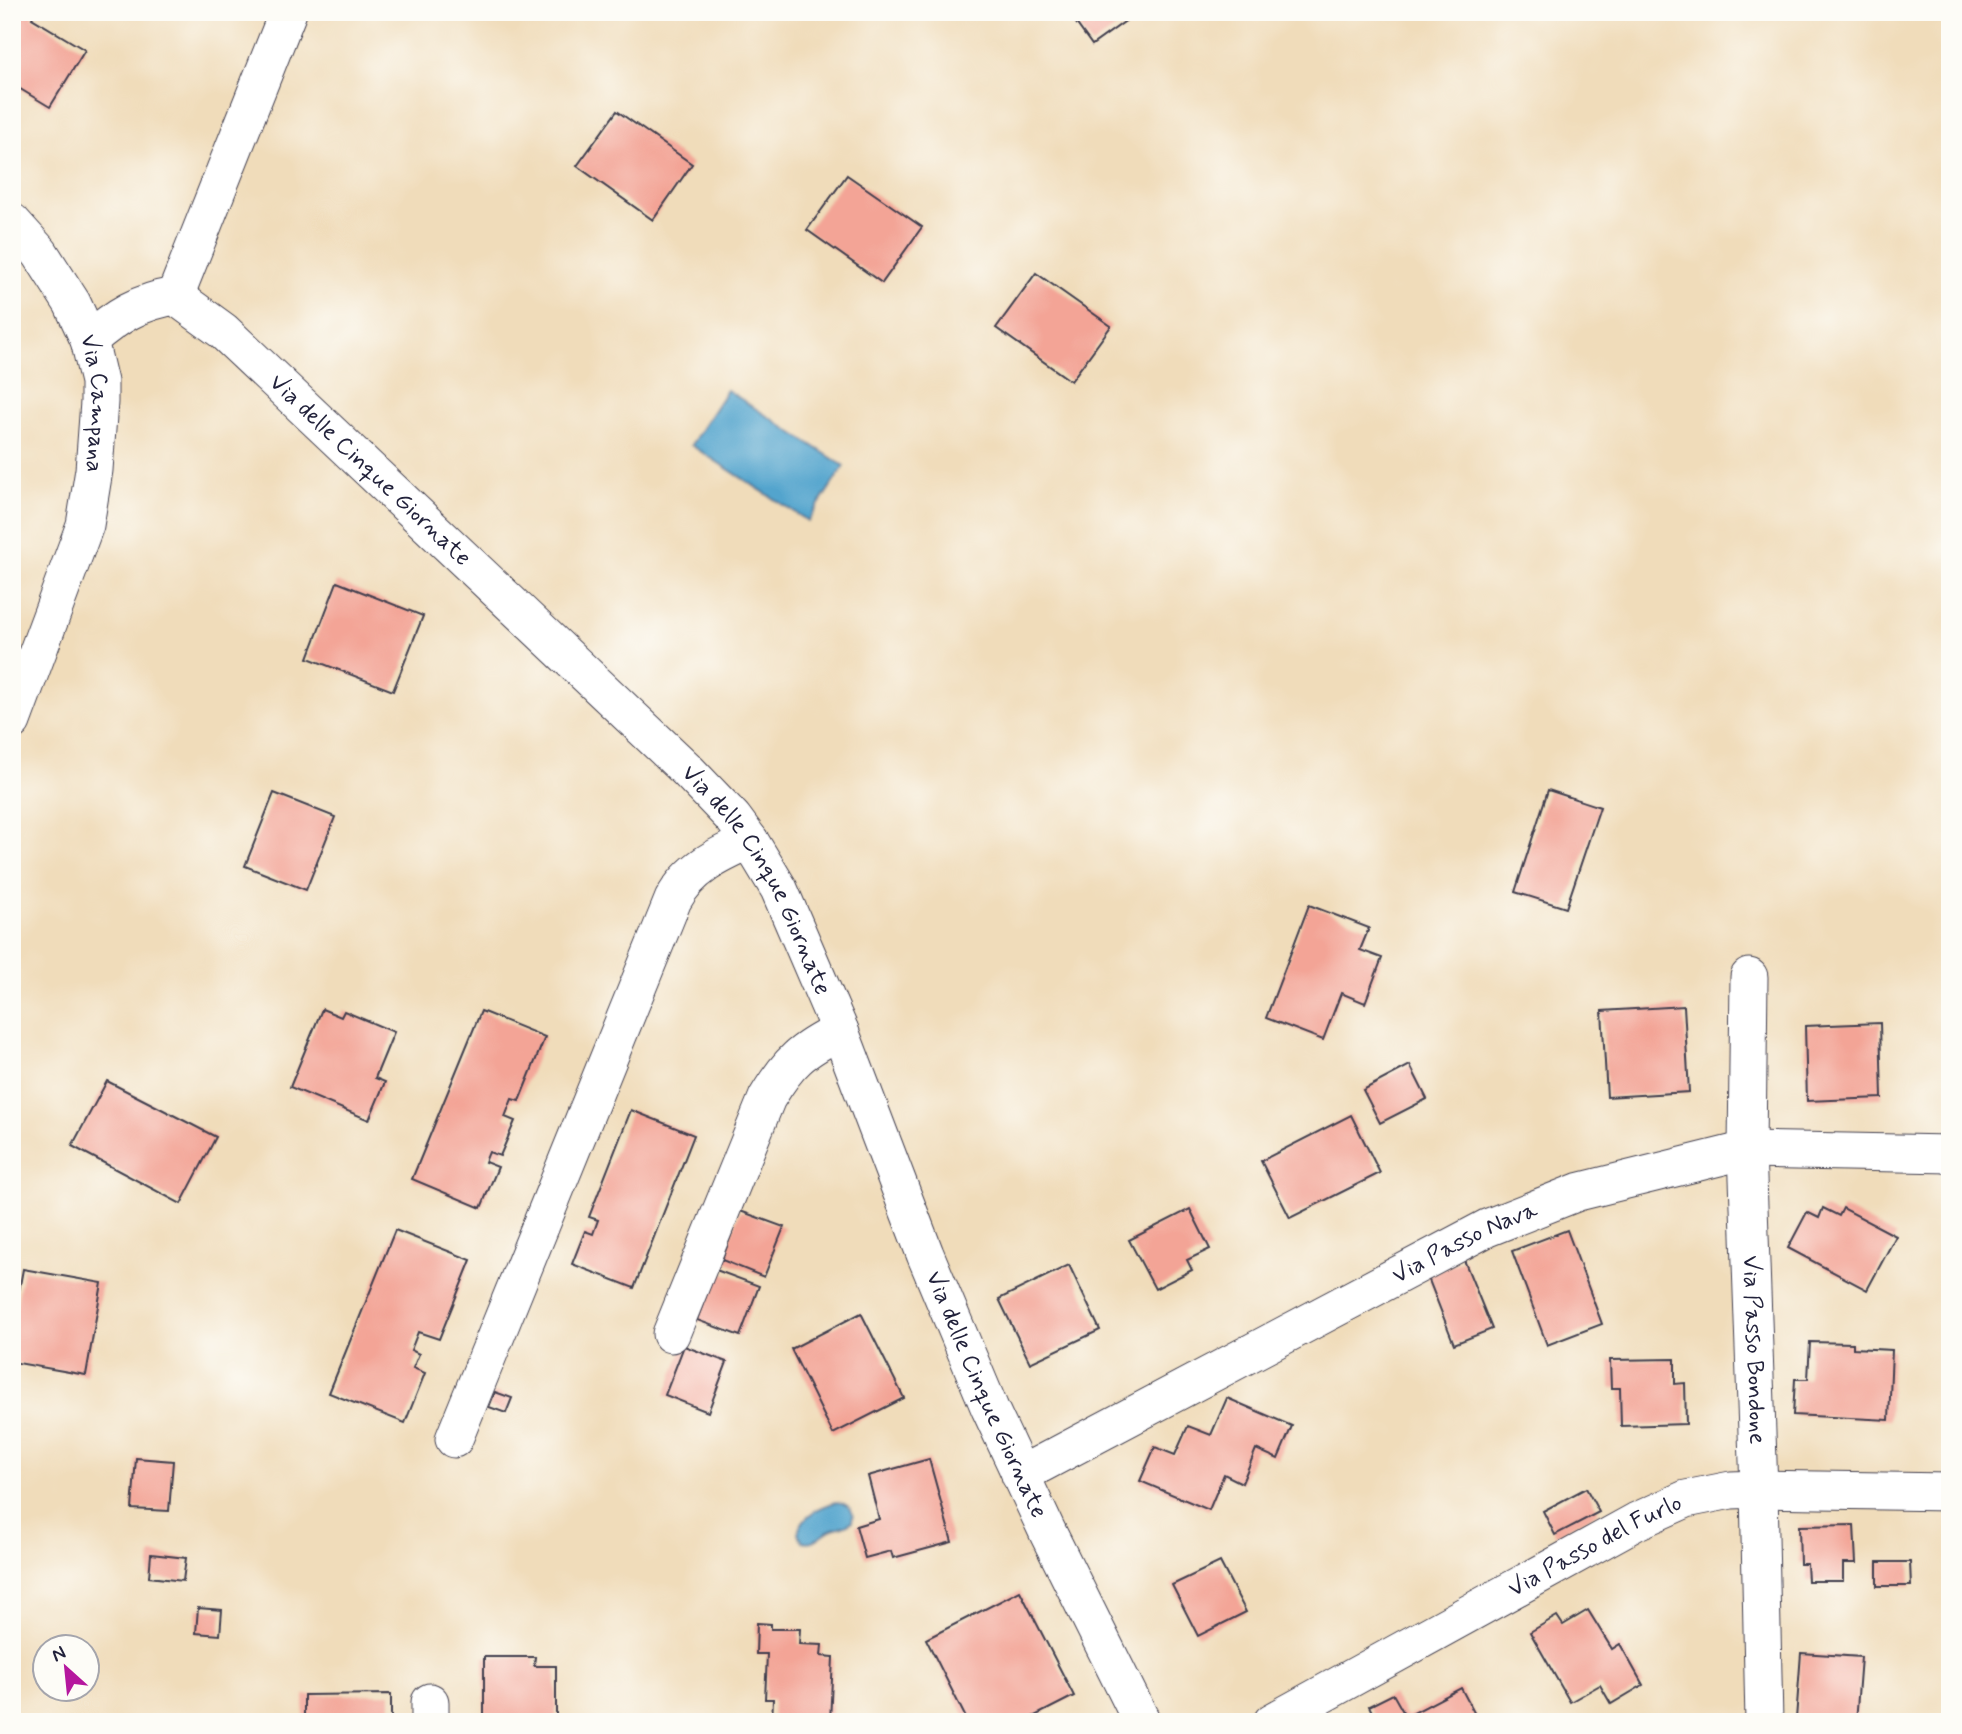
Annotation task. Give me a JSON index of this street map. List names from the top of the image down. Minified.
{"streets":{"street":["Via Campana","Via delle Cinque Giornate","Via Passo Nava","Via Passo Bondone","Via Passo del Furlo"]},"crossings":[["Via delle Cinque Giornate","Via Passo Nava"],["Via Passo Nava","Via Passo Bondone"],["Via Passo Bondone","Via Passo del Furlo"]],"north":"top left"}
